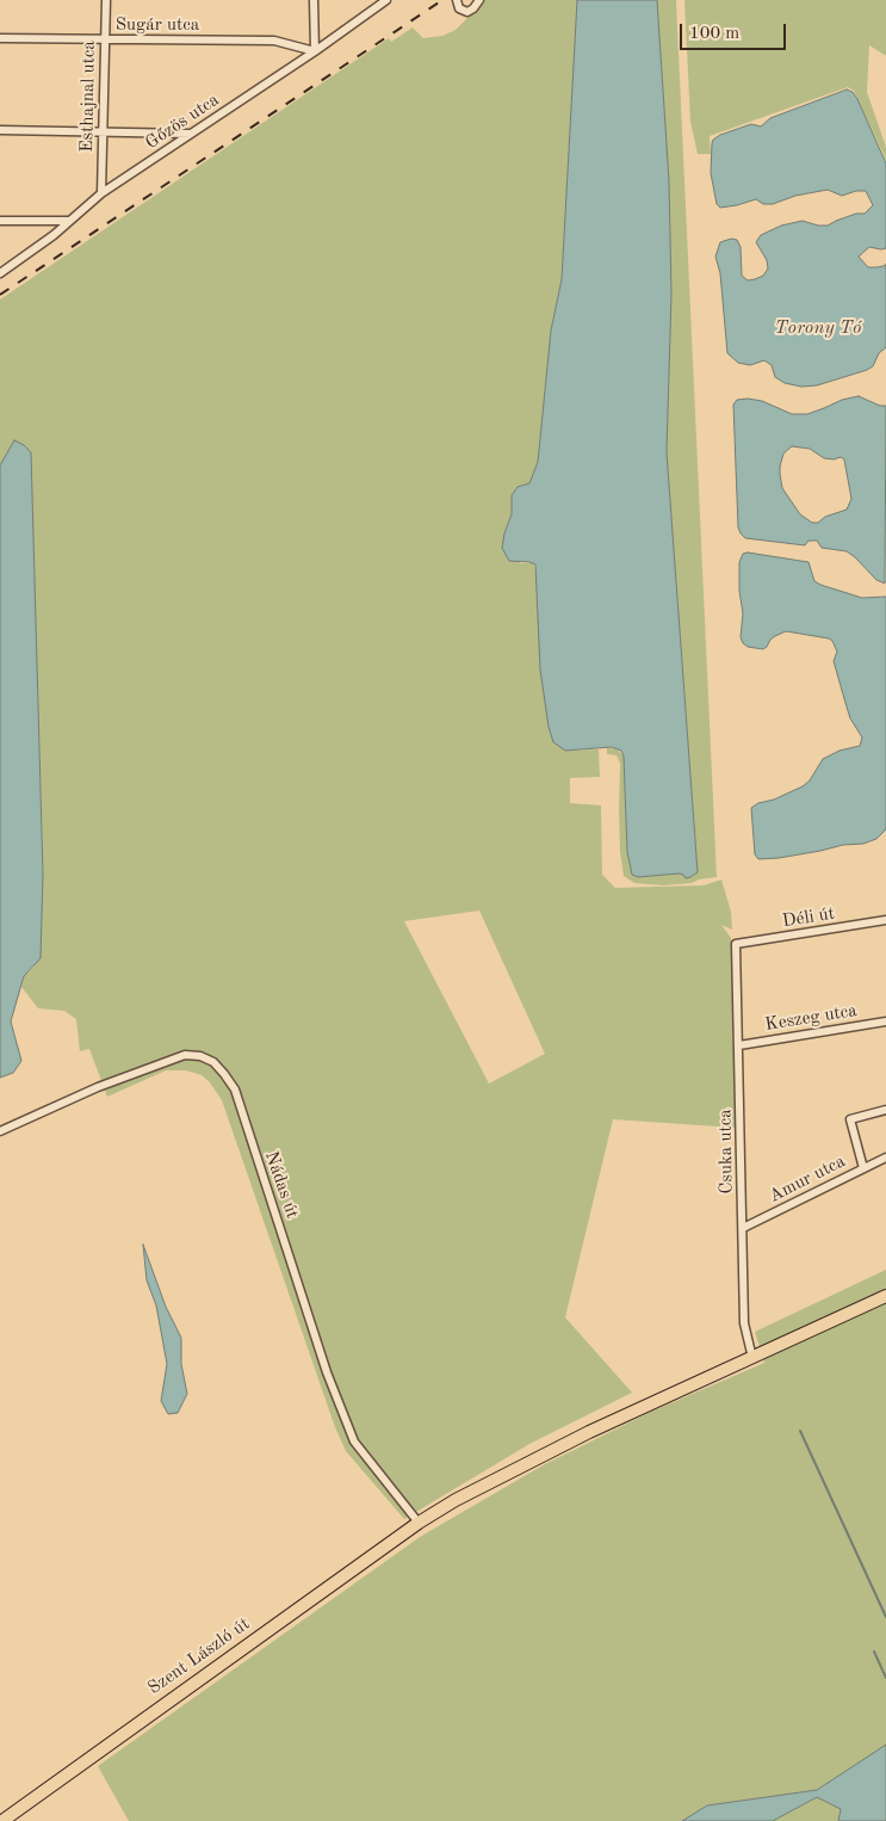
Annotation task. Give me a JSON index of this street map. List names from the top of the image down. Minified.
{"streets":{"main road":["Szent László út"],"street":["Sugár utca","Esthajnal utca","Gőzös utca","Déli út","Keszeg utca","Csuka utca","Amur utca","Nádas út"]},"crossings":[["Sugár utca","Esthajnal utca"],["Sugár utca","Gőzös utca"],["Esthajnal utca","Gőzös utca"],["Déli út","Csuka utca"],["Keszeg utca","Csuka utca"],["Csuka utca","Amur utca"],["Csuka utca","Szent László út"],["Nádas út","Szent László út"]],"water":["Torony Tó"],"scale_bar":"100 m"}
